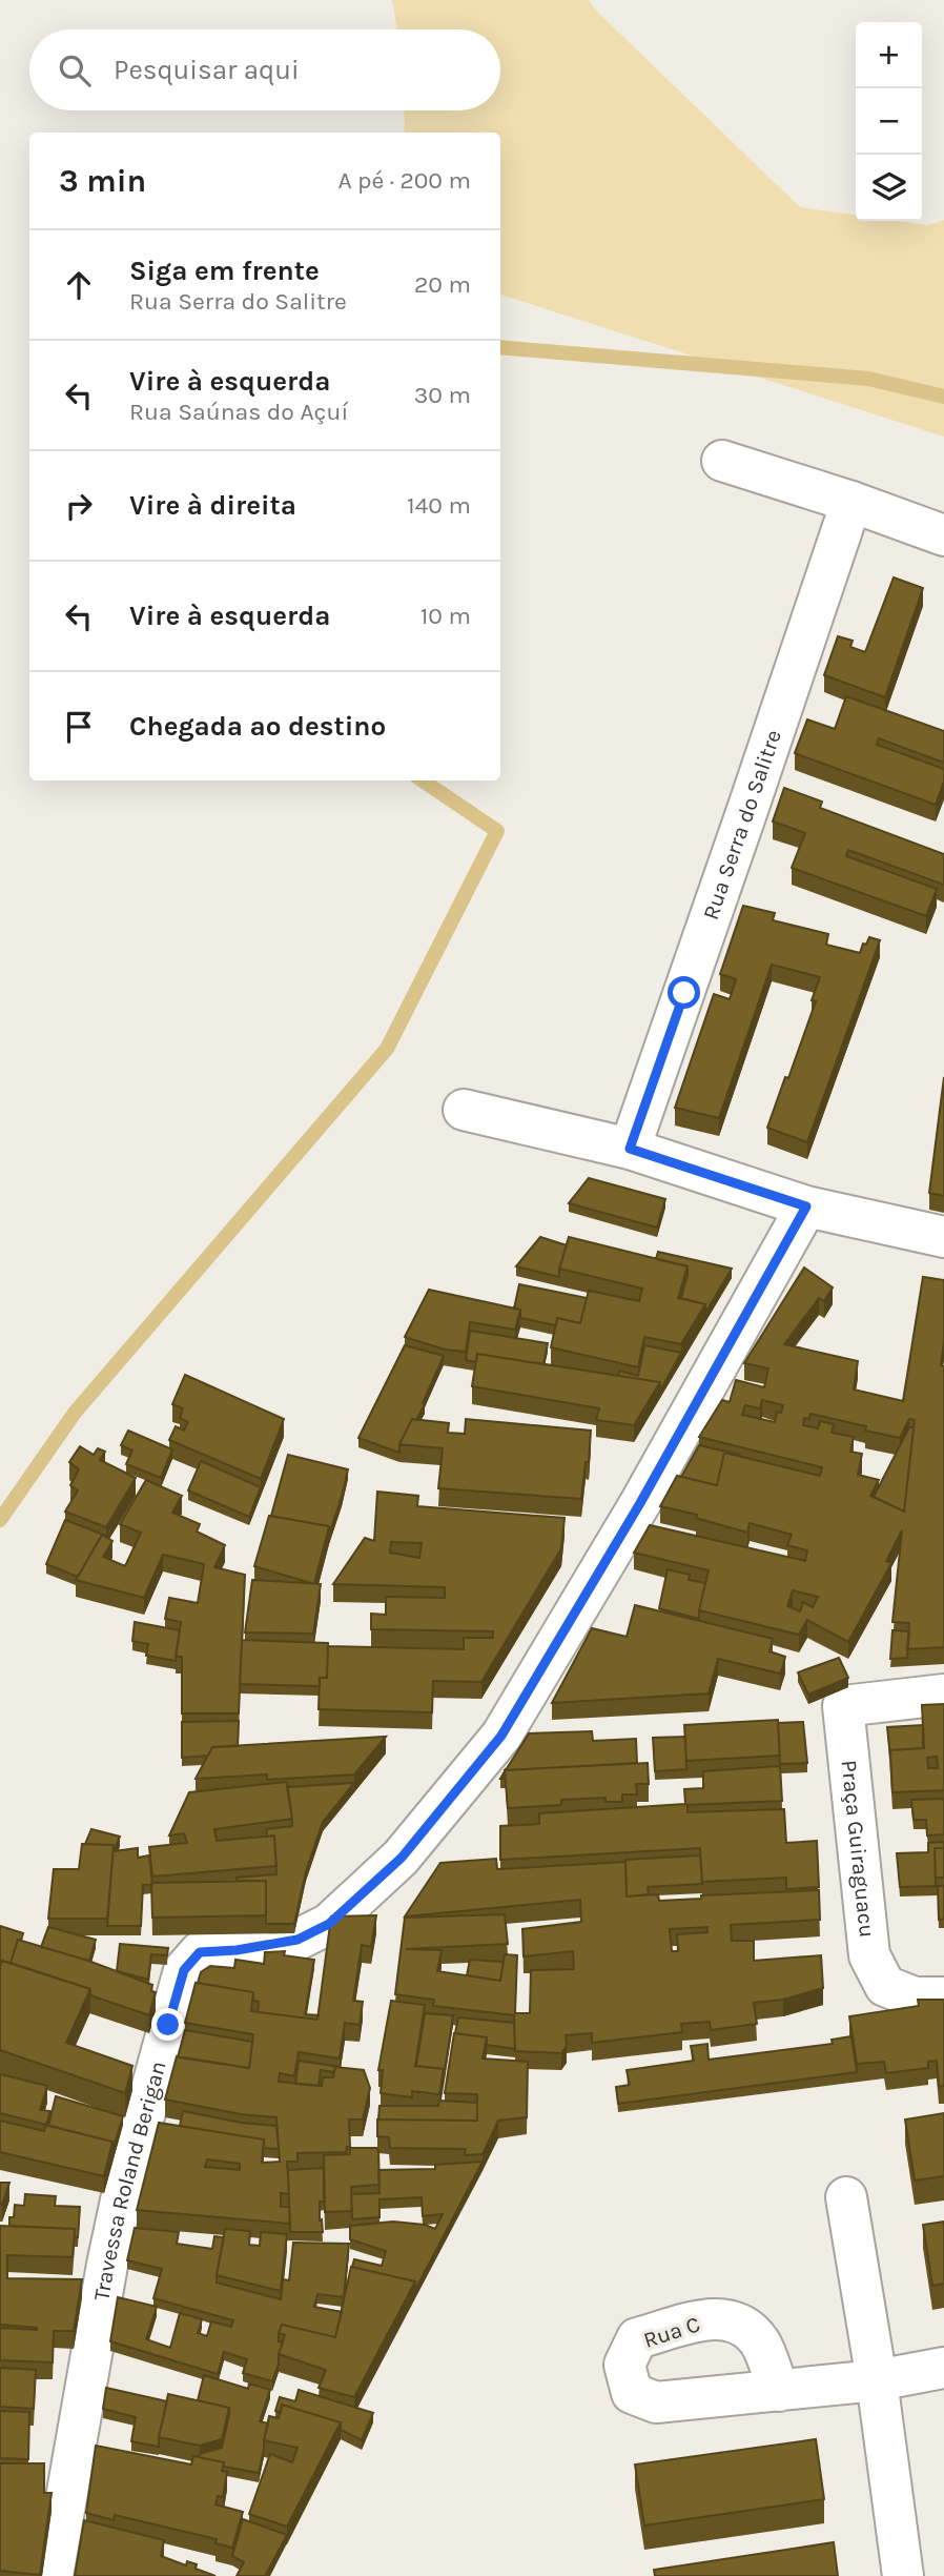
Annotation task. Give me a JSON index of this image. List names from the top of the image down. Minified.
{"streets":{"street":["Rua Serra do Salitre","Praça Guiraguacu","Travessa Roland Berigan"]},"page":{"map_buttons":["+","−"],"search":"Pesquisar aqui","heading":["3 min","A pé · 200 m"],"list":[["Siga em frente","Rua Serra do Salitre","20 m"],["Vire à esquerda","Rua Saúnas do Açuí","30 m"],["Vire à direita","140 m"],["Vire à esquerda","10 m"],"Chegada ao destino"]}}
